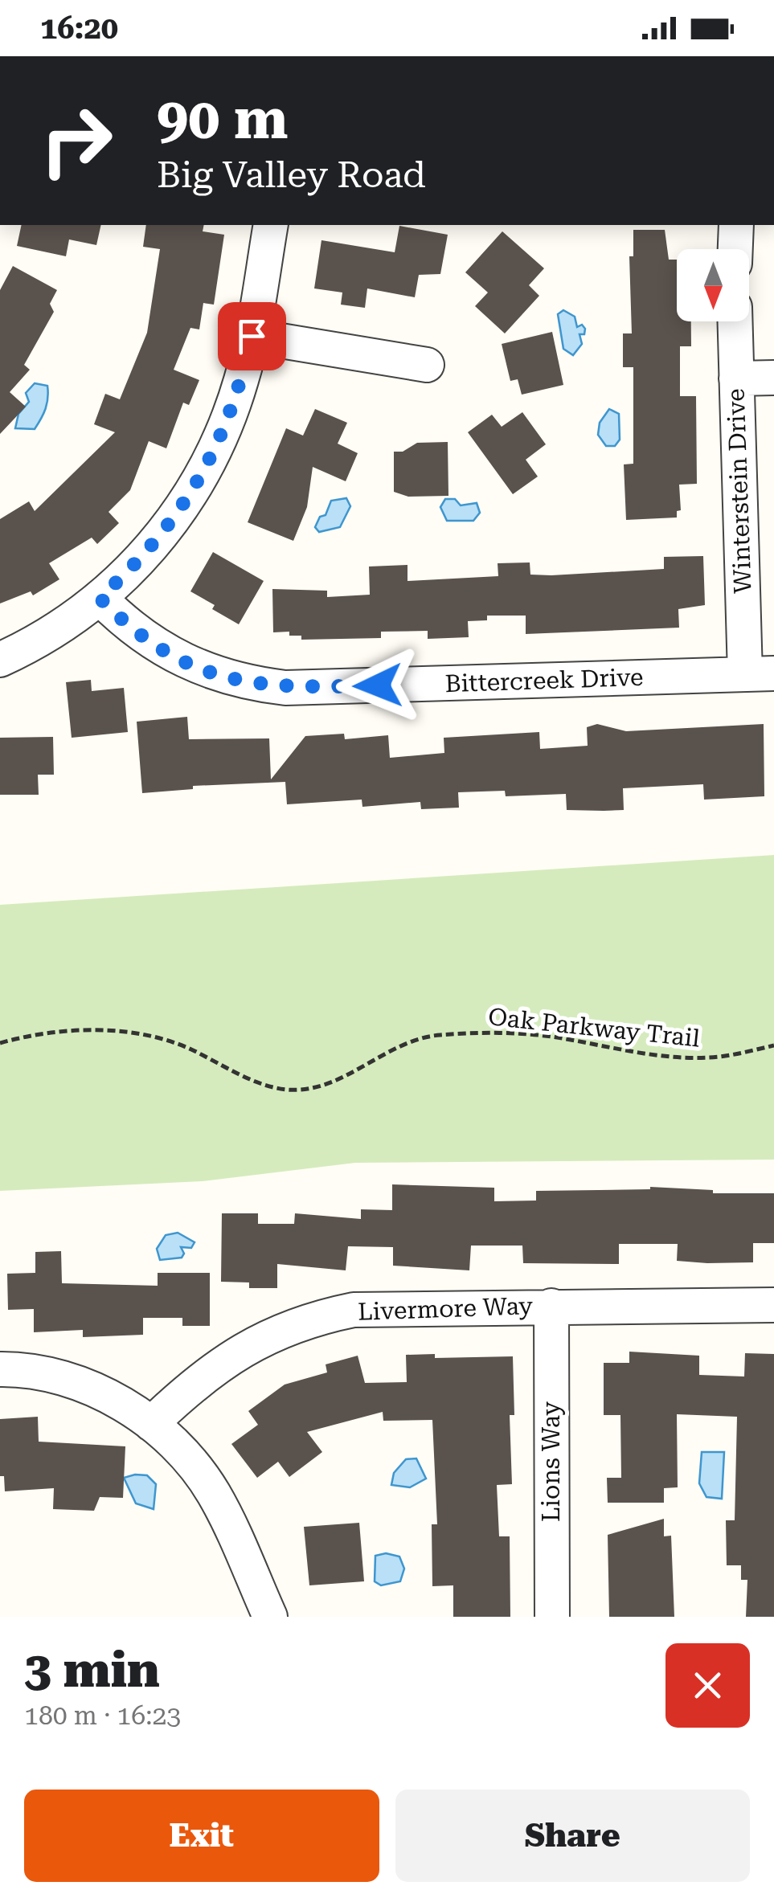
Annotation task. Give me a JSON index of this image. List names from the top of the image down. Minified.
{"streets":{"street":["Winterstein Drive","Bittercreek Drive","Livermore Way","Lions Way"],"path":["Oak Parkway Trail"]},"crossings":[["Winterstein Drive","Bittercreek Drive"],["Livermore Way","Lions Way"]],"north":"bottom","page":{"status":"16:20","turn":["90 m","Big Valley Road"],"heading":["3 min","180 m · 16:23"],"buttons":["Exit","Share"]}}
